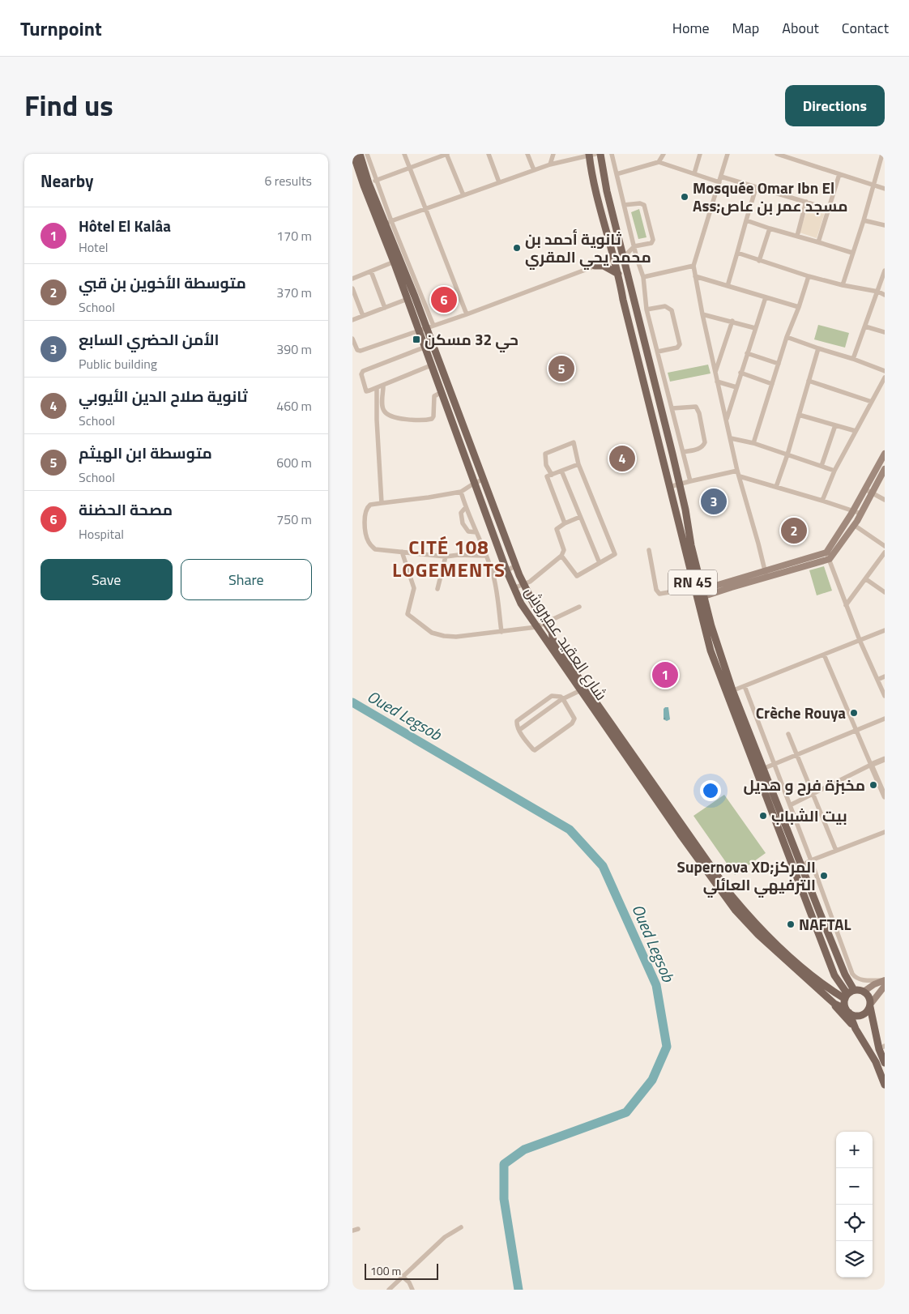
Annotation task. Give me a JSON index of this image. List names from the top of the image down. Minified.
{"streets":{"main road":["RN 45","شارع العقيد عميروش"]},"crossings":[["RN 45","شارع العقيد عميروش"]],"districts":["CITÉ 108 LOGEMENTS"],"water":["Oued Legsob"],"places":{"other":["Mosquée Omar Ibn El Ass;مسجد عمر بن عاص","ثانوية أحمد بن محمد يحي المقري","Crèche Rouya","مخبزة فرح و هديل","بيت الشباب","Supernova XD;المركز الترفيهي العائلي","NAFTAL"],"transit":["حي 32 مسكن"]},"scale_bar":"100 m","page":{"header":"Turnpoint","nav":["Home","Map","About","Contact"],"title":"Find us","buttons":["Directions",["Save","Share"]],"heading":["Nearby","6 results"],"list":[{"mark":"1","name":"Hôtel El Kalâa","note":"Hotel","value":"170 m"},{"mark":"2","name":"متوسطة الأخوين بن قبي","note":"School","value":"370 m"},{"mark":"3","name":"الأمن الحضري السابع","note":"Public building","value":"390 m"},{"mark":"4","name":"ثانوية صلاح الدين الأيوبي","note":"School","value":"460 m"},{"mark":"5","name":"متوسطة ابن الهيثم","note":"School","value":"600 m"},{"mark":"6","name":"مصحة الحضنة","note":"Hospital","value":"750 m"}],"pins":["6","5","4","3","2","1"],"map_buttons":["+","−"],"scale":"100 m"}}
